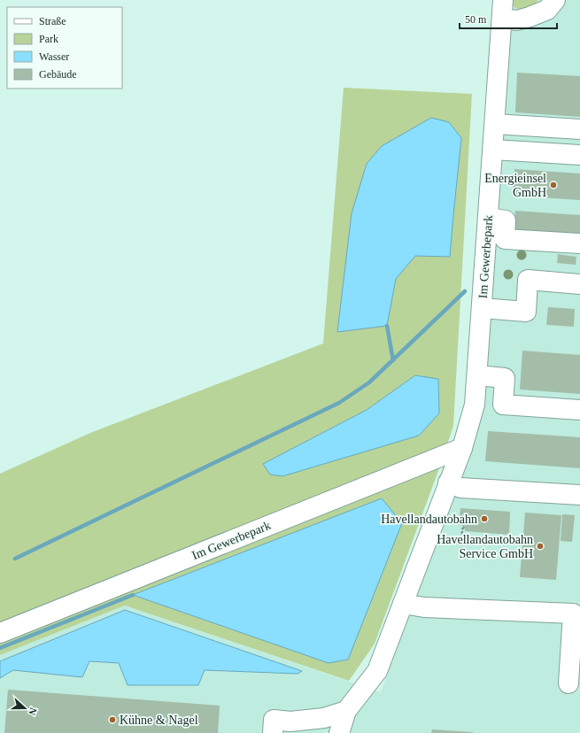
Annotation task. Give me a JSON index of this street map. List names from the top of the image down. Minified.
{"streets":{"street":["Im Gewerbepark"]},"places":["Energieinsel GmbH","Havellandautobahn","Havellandautobahn Service GmbH","Kühne & Nagel"],"legend":["Straße","Park","Wasser","Gebäude"],"scale_bar":"50 m","north":"right"}
